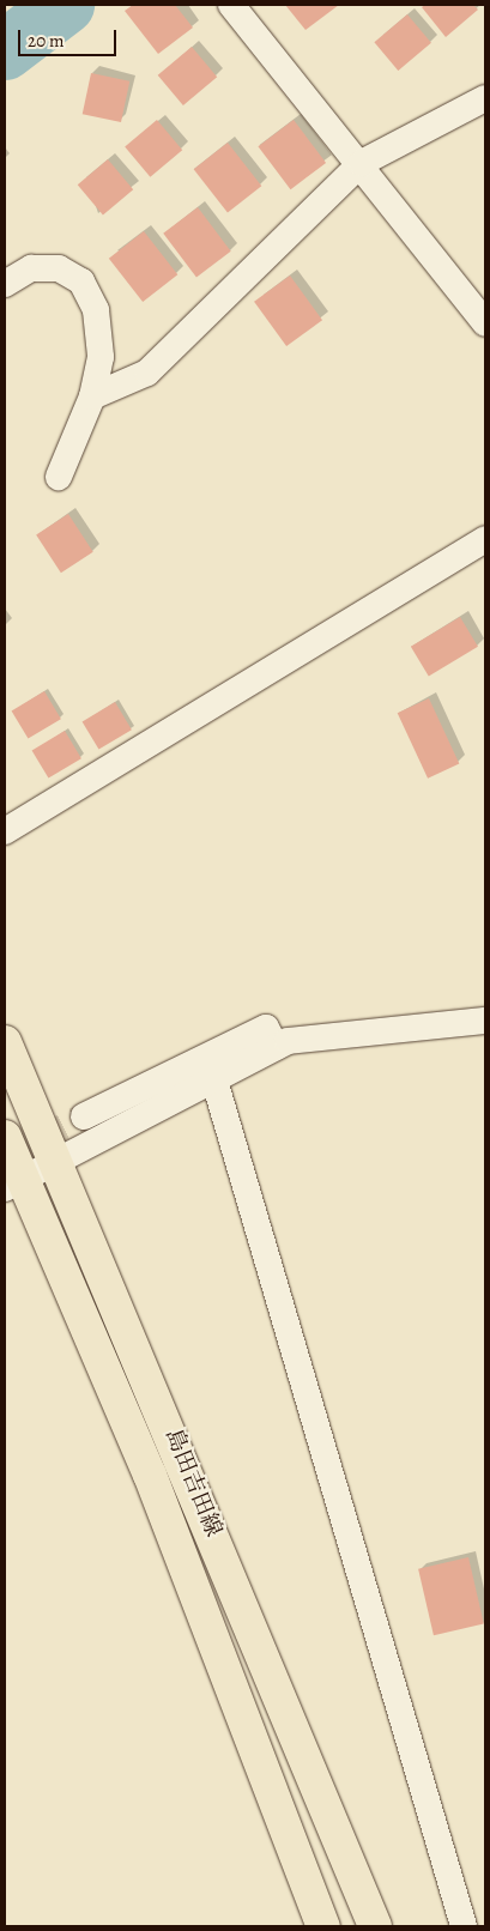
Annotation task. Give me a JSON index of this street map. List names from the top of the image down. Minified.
{"streets":{"main road":["島田吉田線"]},"scale_bar":"20 m"}
